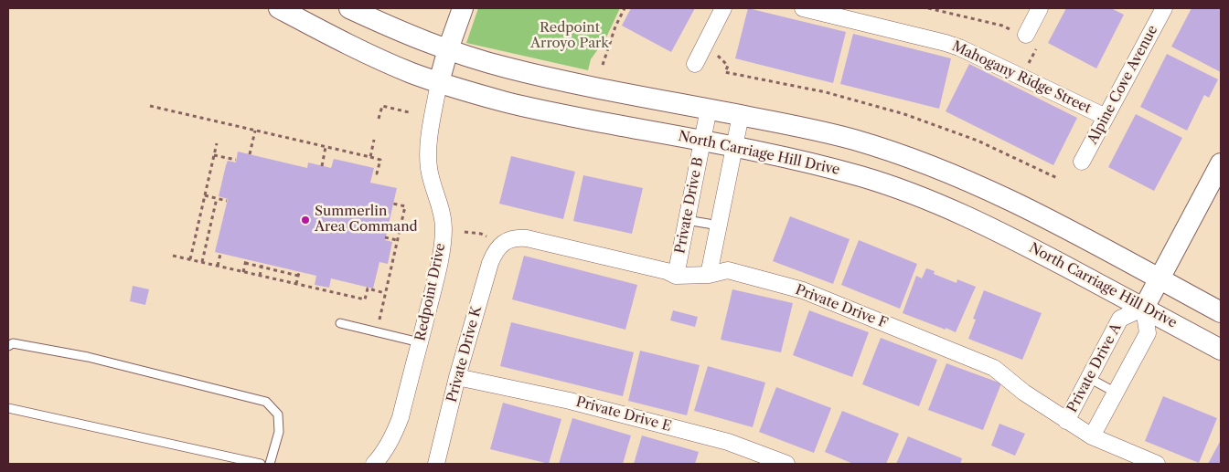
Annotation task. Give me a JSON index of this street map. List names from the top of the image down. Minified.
{"streets":{"street":["Mahogany Ridge Street","Alpine Cove Avenue","North Carriage Hill Drive","Private Drive B","Redpoint Drive","Private Drive F","Private Drive K","Private Drive A","Private Drive E"]},"crossings":[["Mahogany Ridge Street","Alpine Cove Avenue"],["North Carriage Hill Drive","Private Drive B"],["North Carriage Hill Drive","Redpoint Drive"],["North Carriage Hill Drive","Private Drive A"],["Private Drive B","Private Drive F"],["Private Drive F","Private Drive K"],["Private Drive F","Private Drive A"],["Private Drive K","Private Drive E"]],"parks":["Redpoint Arroyo Park"],"places":["Summerlin Area Command"]}
